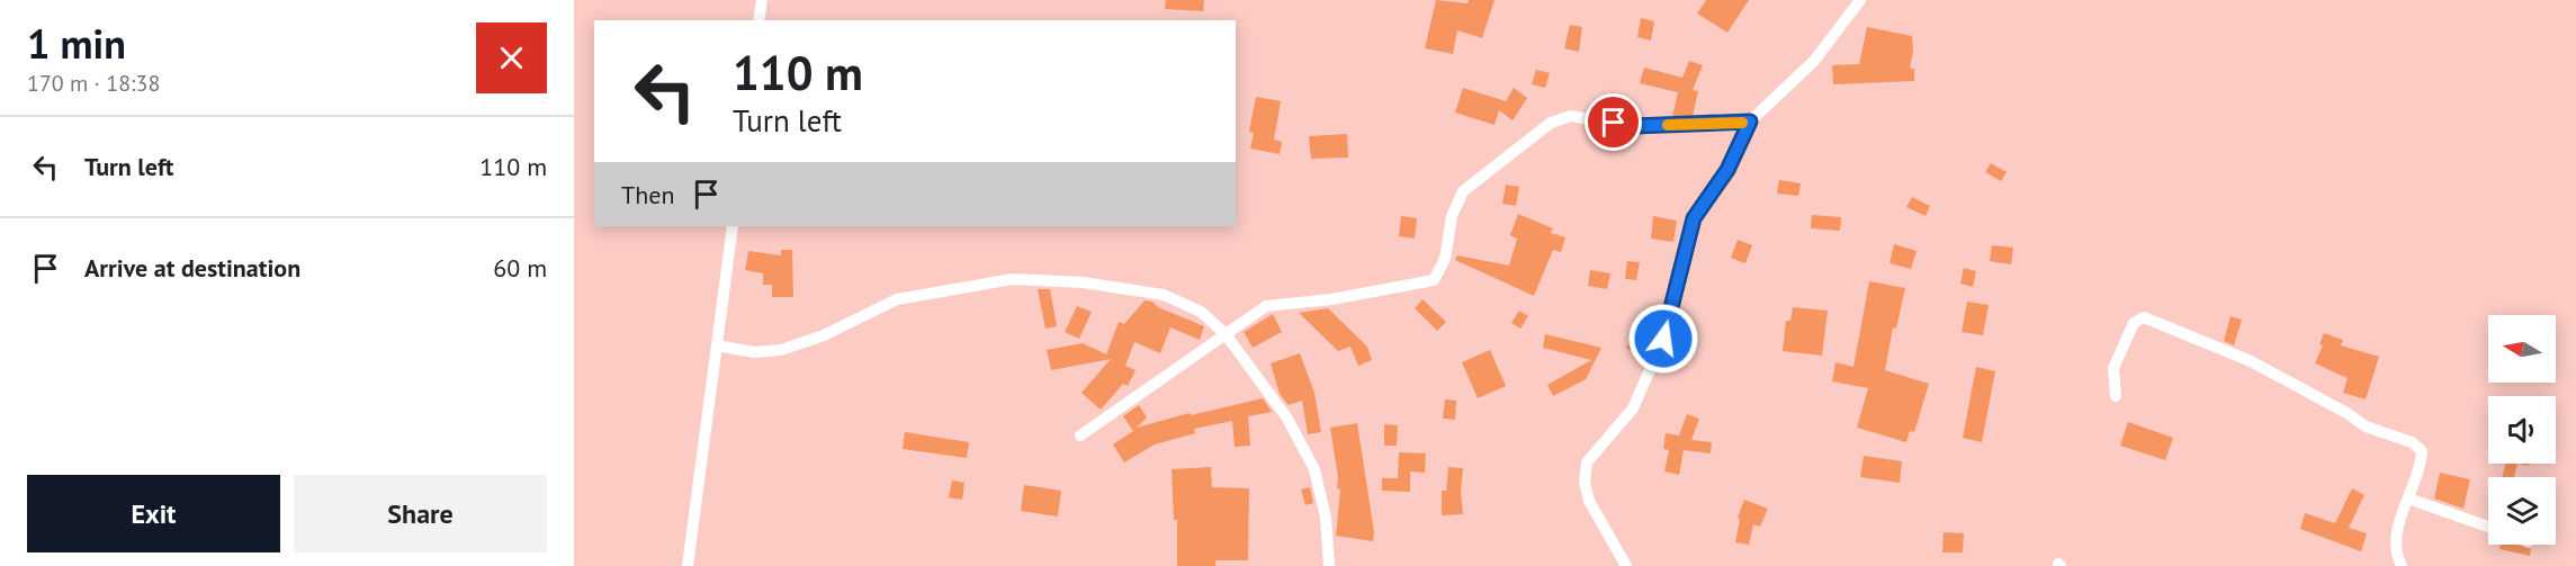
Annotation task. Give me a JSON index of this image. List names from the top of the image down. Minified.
{"north":"left","page":{"heading":["1 min","170 m · 18:38"],"turn":["110 m","Turn left"],"list":[{"name":"Turn left","value":"110 m"},{"name":"Arrive at destination","value":"60 m"}],"then":"Then","buttons":["Exit","Share"]}}
